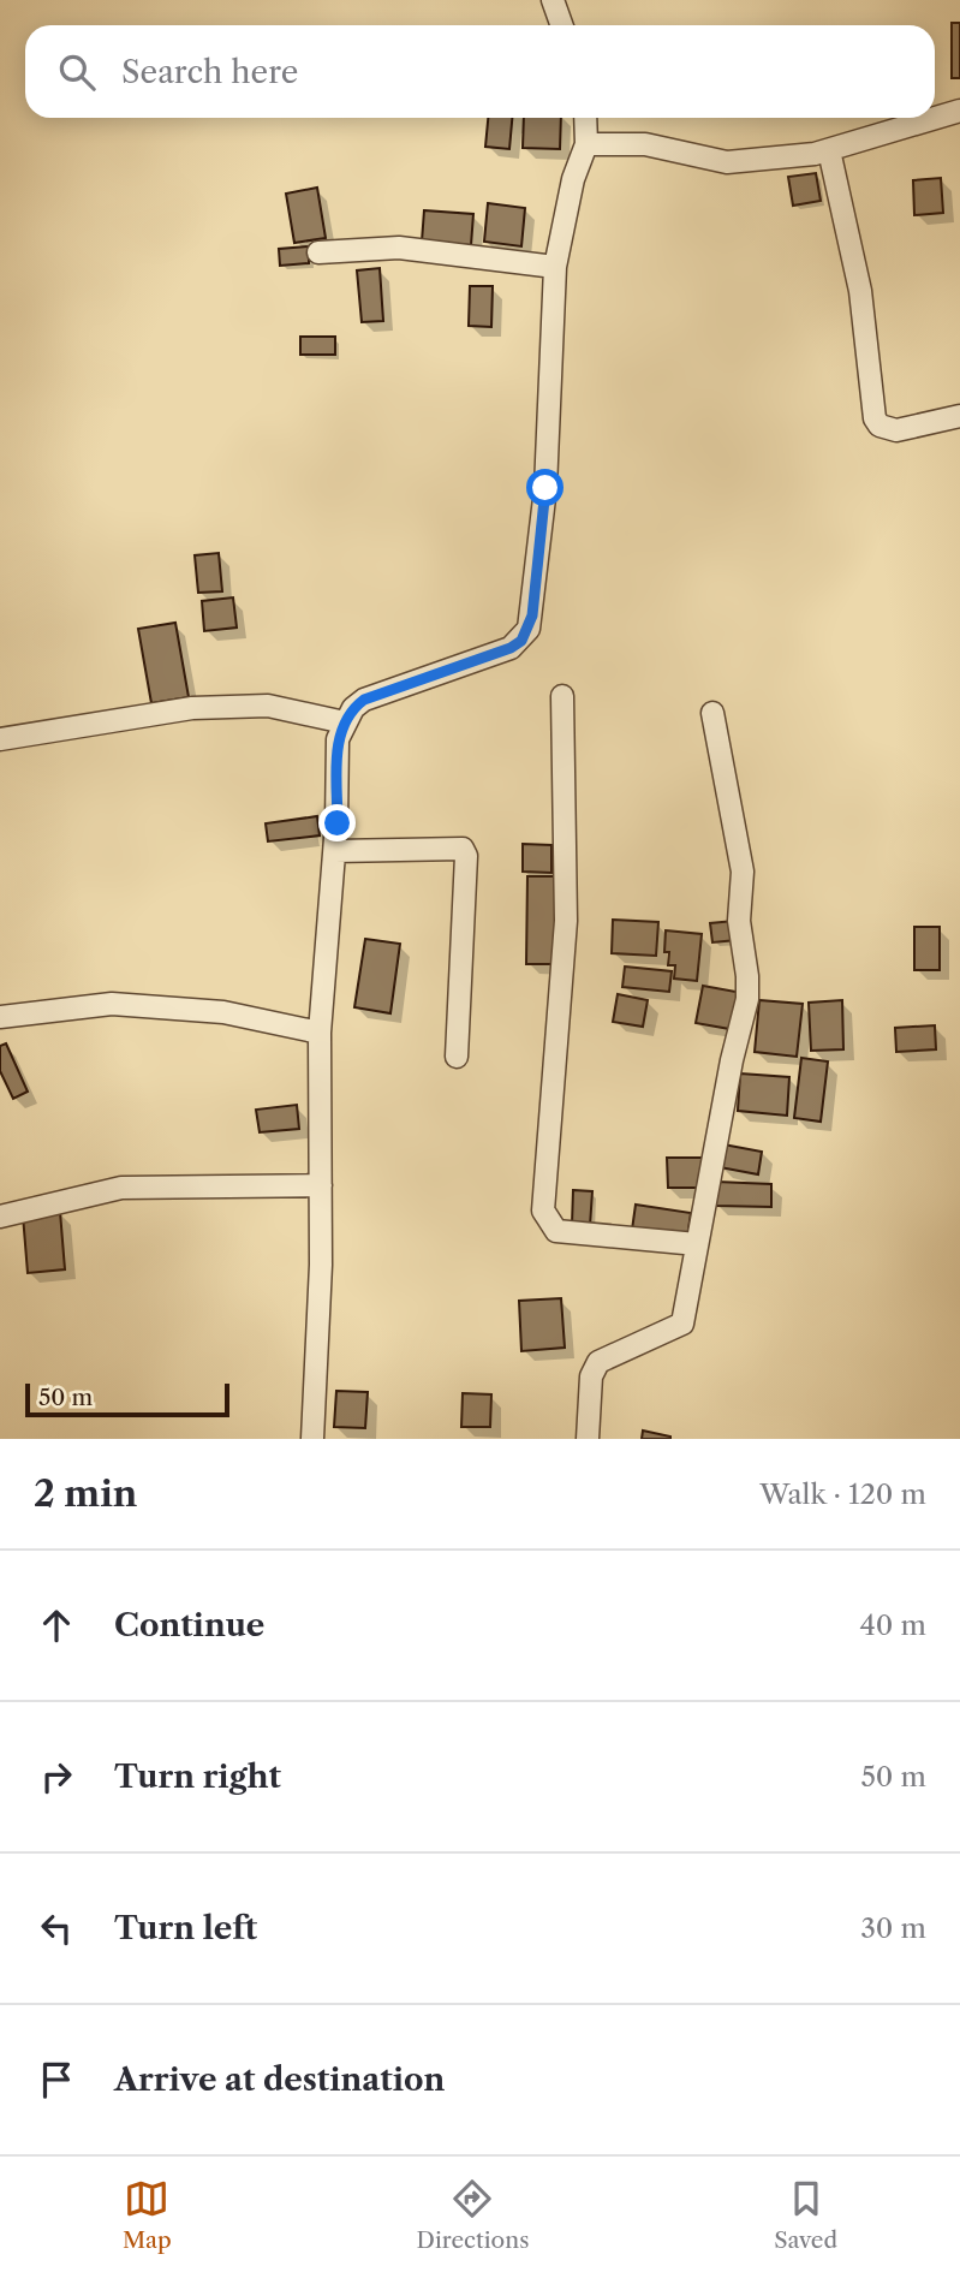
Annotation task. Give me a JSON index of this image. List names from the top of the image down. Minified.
{"scale_bar":"50 m","page":{"search":"Search here","scale":"50 m","heading":["2 min","Walk · 120 m"],"list":[["Continue","40 m"],["Turn right","50 m"],["Turn left","30 m"],"Arrive at destination"],"nav":["Map","Directions","Saved"]}}
